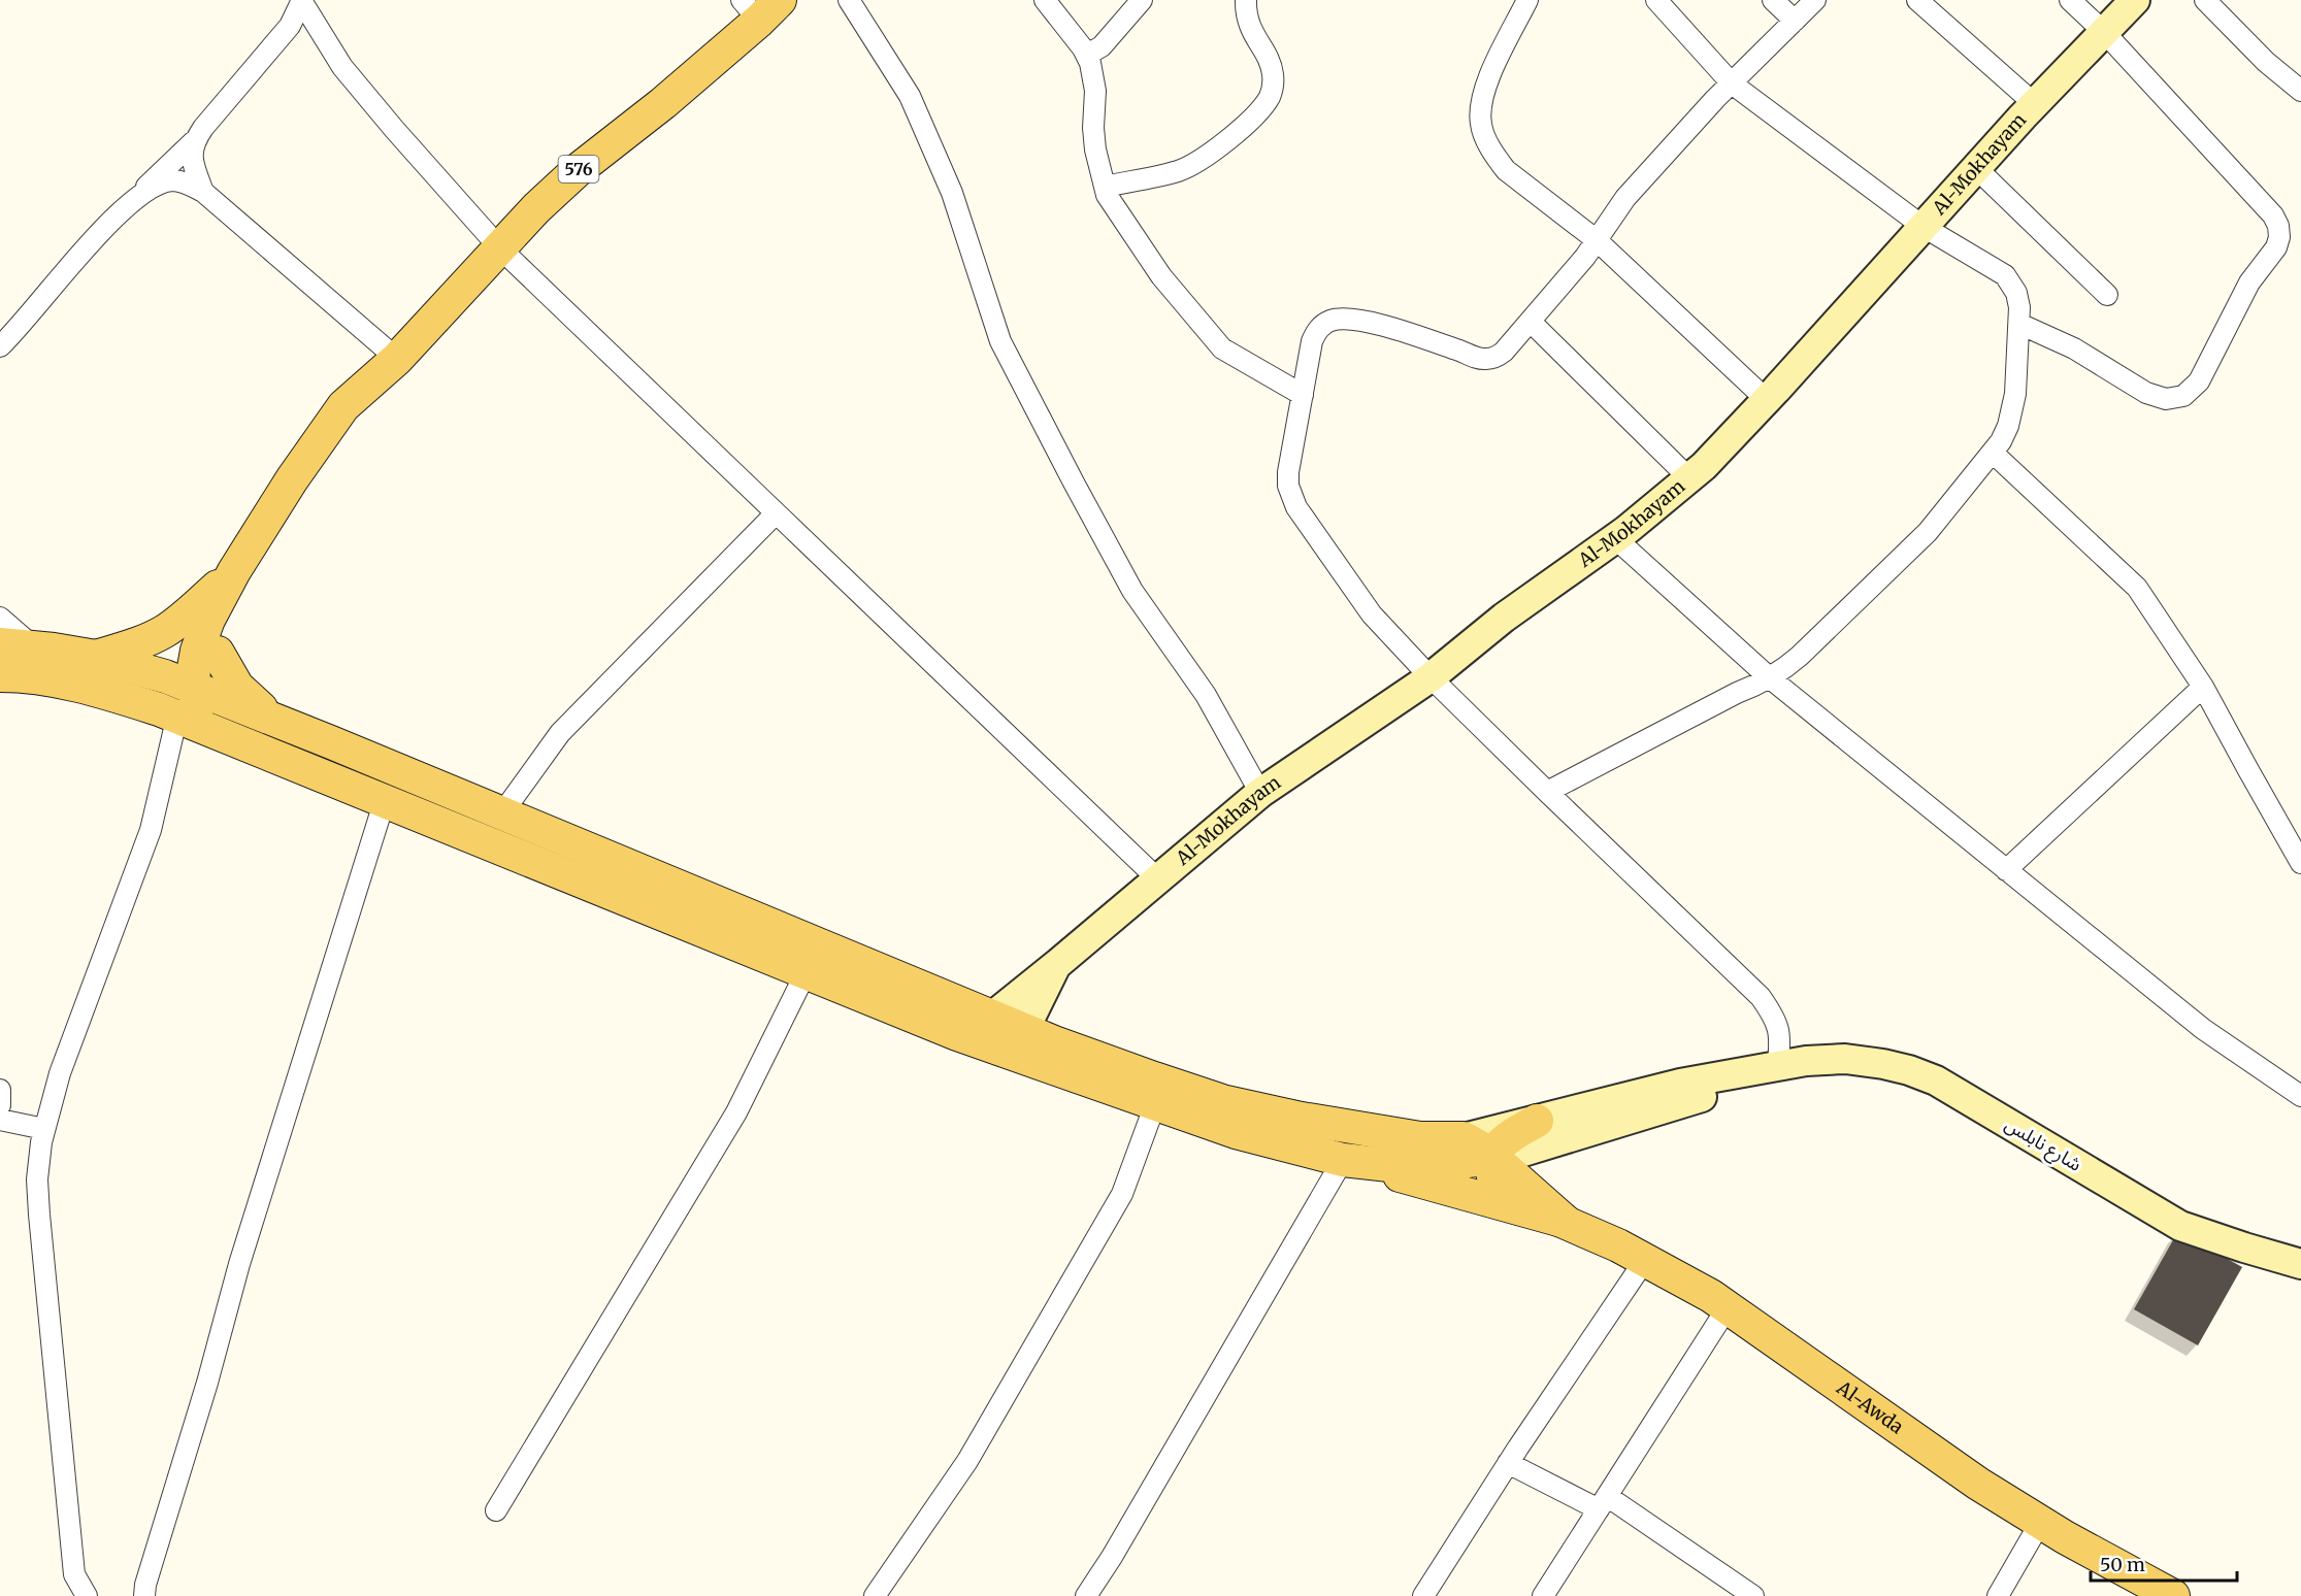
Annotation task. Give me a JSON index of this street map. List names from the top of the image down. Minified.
{"streets":{"main road":["576","Al-Awda"],"street":["Al-Mokhayam","شارع نابلس"]},"scale_bar":"50 m"}
